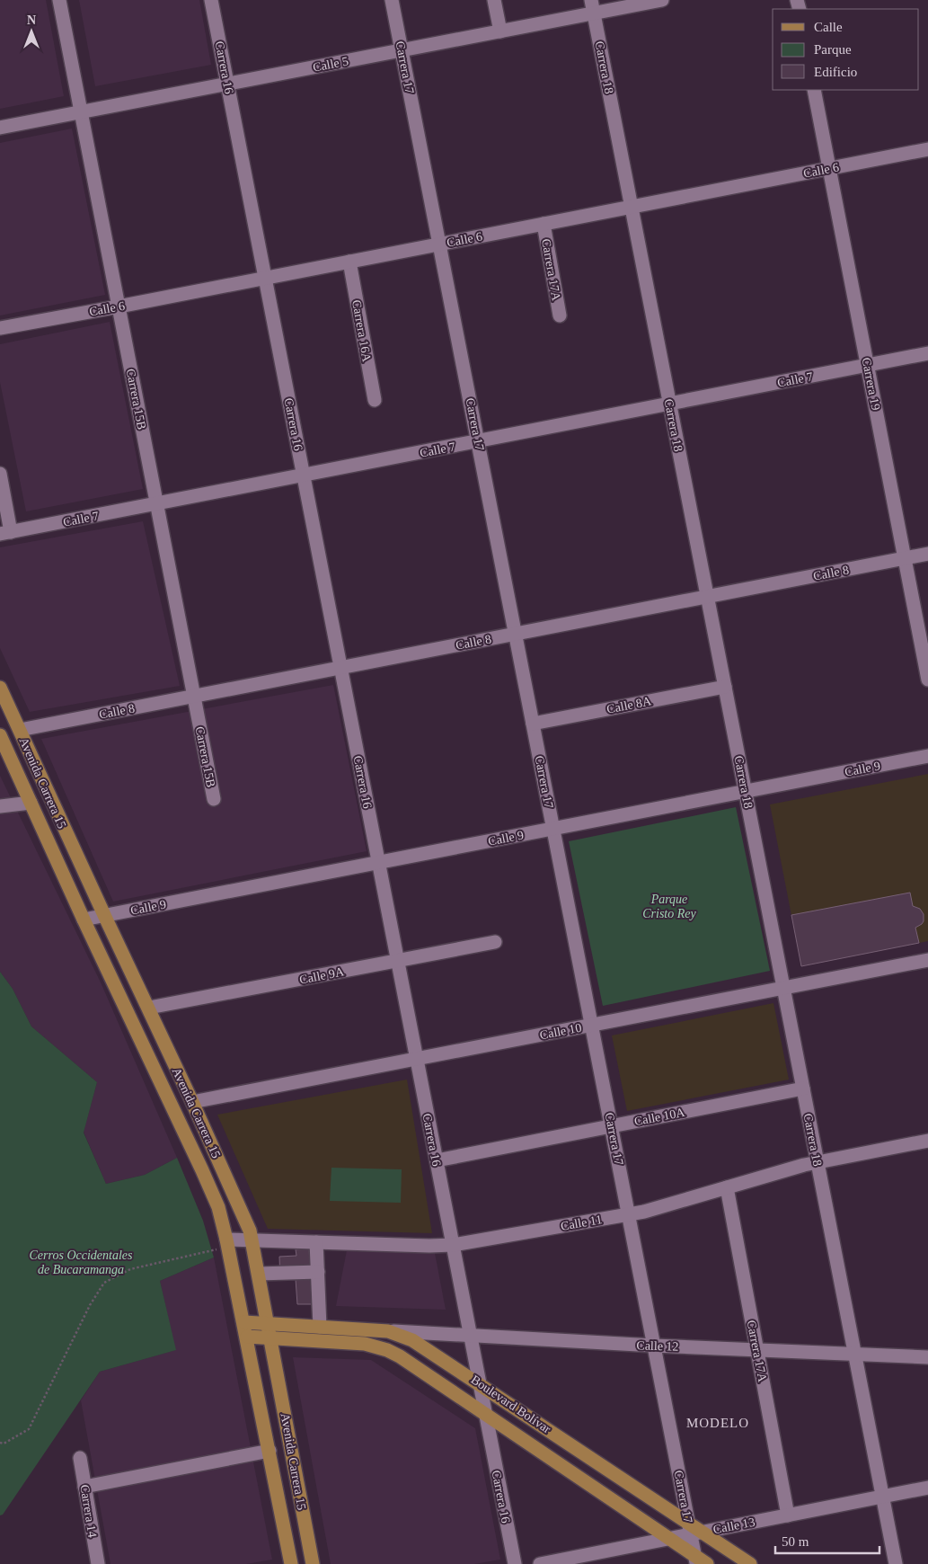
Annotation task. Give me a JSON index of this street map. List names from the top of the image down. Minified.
{"streets":{"main road":["Avenida Carrera 15","Boulevard Bolívar"],"street":["Calle 5","Carrera 16","Carrera 17","Carrera 18","Calle 6","Carrera 17A","Carrera 16A","Calle 7","Carrera 19","Carrera 15B","Calle 8","Calle 8A","Calle 9","Calle 9A","Calle 10","Calle 10A","Calle 11","Calle 12","Carrera 14","Calle 13"]},"crossings":[["Calle 5","Carrera 16"],["Calle 5","Carrera 17"],["Calle 5","Carrera 18"],["Calle 5","Carrera 15B"],["Carrera 16","Calle 6"],["Carrera 16","Calle 7"],["Carrera 16","Calle 8"],["Carrera 16","Calle 9"],["Carrera 16","Calle 9A"],["Carrera 16","Calle 10"],["Carrera 16","Calle 10A"],["Carrera 16","Calle 11"],["Carrera 16","Calle 12"],["Carrera 16","Boulevard Bolívar"],["Carrera 17","Calle 6"],["Carrera 17","Calle 7"],["Carrera 17","Calle 8"],["Carrera 17","Calle 8A"],["Carrera 17","Calle 9"],["Carrera 17","Calle 10"],["Carrera 17","Calle 10A"],["Carrera 17","Calle 11"],["Carrera 17","Calle 12"],["Carrera 17","Boulevard Bolívar"],["Carrera 17","Calle 13"],["Carrera 18","Calle 6"],["Carrera 18","Calle 7"],["Carrera 18","Calle 8"],["Carrera 18","Calle 8A"],["Carrera 18","Calle 9"],["Carrera 18","Calle 10"],["Carrera 18","Calle 10A"],["Carrera 18","Calle 11"],["Carrera 18","Calle 12"],["Carrera 18","Calle 13"],["Calle 6","Carrera 17A"],["Calle 6","Carrera 16A"],["Calle 6","Carrera 19"],["Calle 6","Carrera 15B"],["Carrera 17A","Calle 11"],["Carrera 17A","Calle 12"],["Carrera 17A","Calle 13"],["Calle 7","Carrera 19"],["Calle 7","Carrera 15B"],["Carrera 19","Calle 8"],["Carrera 15B","Calle 8"],["Calle 8","Avenida Carrera 15"],["Calle 9","Avenida Carrera 15"],["Avenida Carrera 15","Calle 9A"],["Avenida Carrera 15","Calle 10"],["Avenida Carrera 15","Calle 11"],["Avenida Carrera 15","Boulevard Bolívar"],["Calle 12","Boulevard Bolívar"],["Boulevard Bolívar","Calle 13"]],"districts":["MODELO"],"parks":["Parque Cristo Rey","Cerros Occidentales de Bucaramanga"],"legend":["Calle","Parque","Edificio"],"scale_bar":"50 m","north":"top"}
